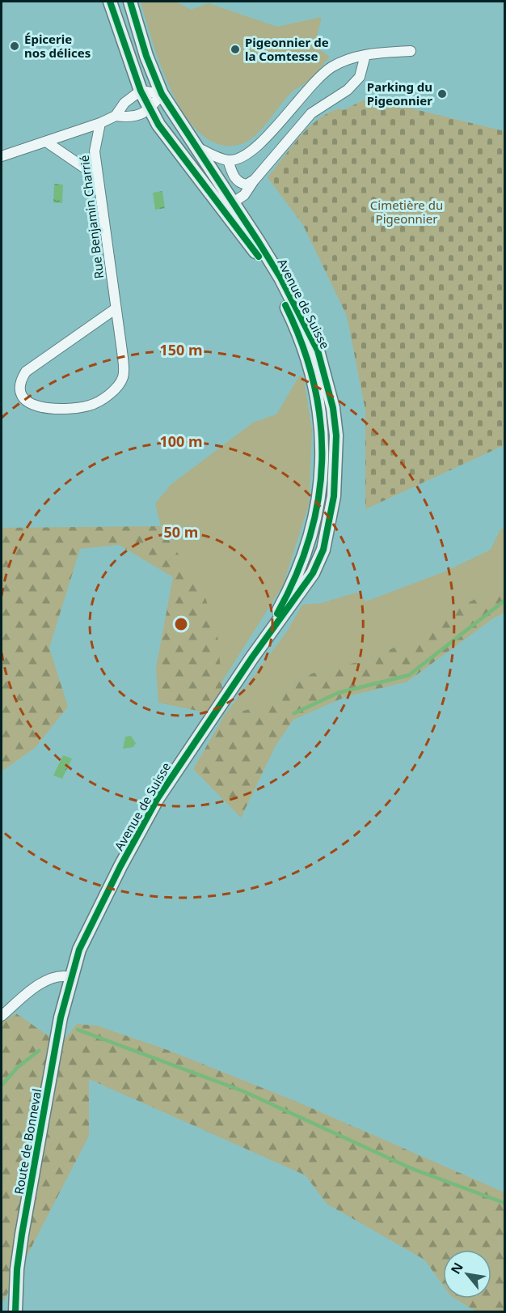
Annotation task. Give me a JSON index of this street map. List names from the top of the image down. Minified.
{"streets":{"street":["Rue Benjamin Charrié","Avenue de Suisse","Route de Bonneval"]},"crossings":[["Avenue de Suisse","Route de Bonneval"]],"parks":["Cimetière du Pigeonnier"],"places":["Épicerie nos délices","Pigeonnier de la Comtesse","Parking du Pigeonnier"],"north":"top left","rings":["150 m","100 m","50 m"]}
